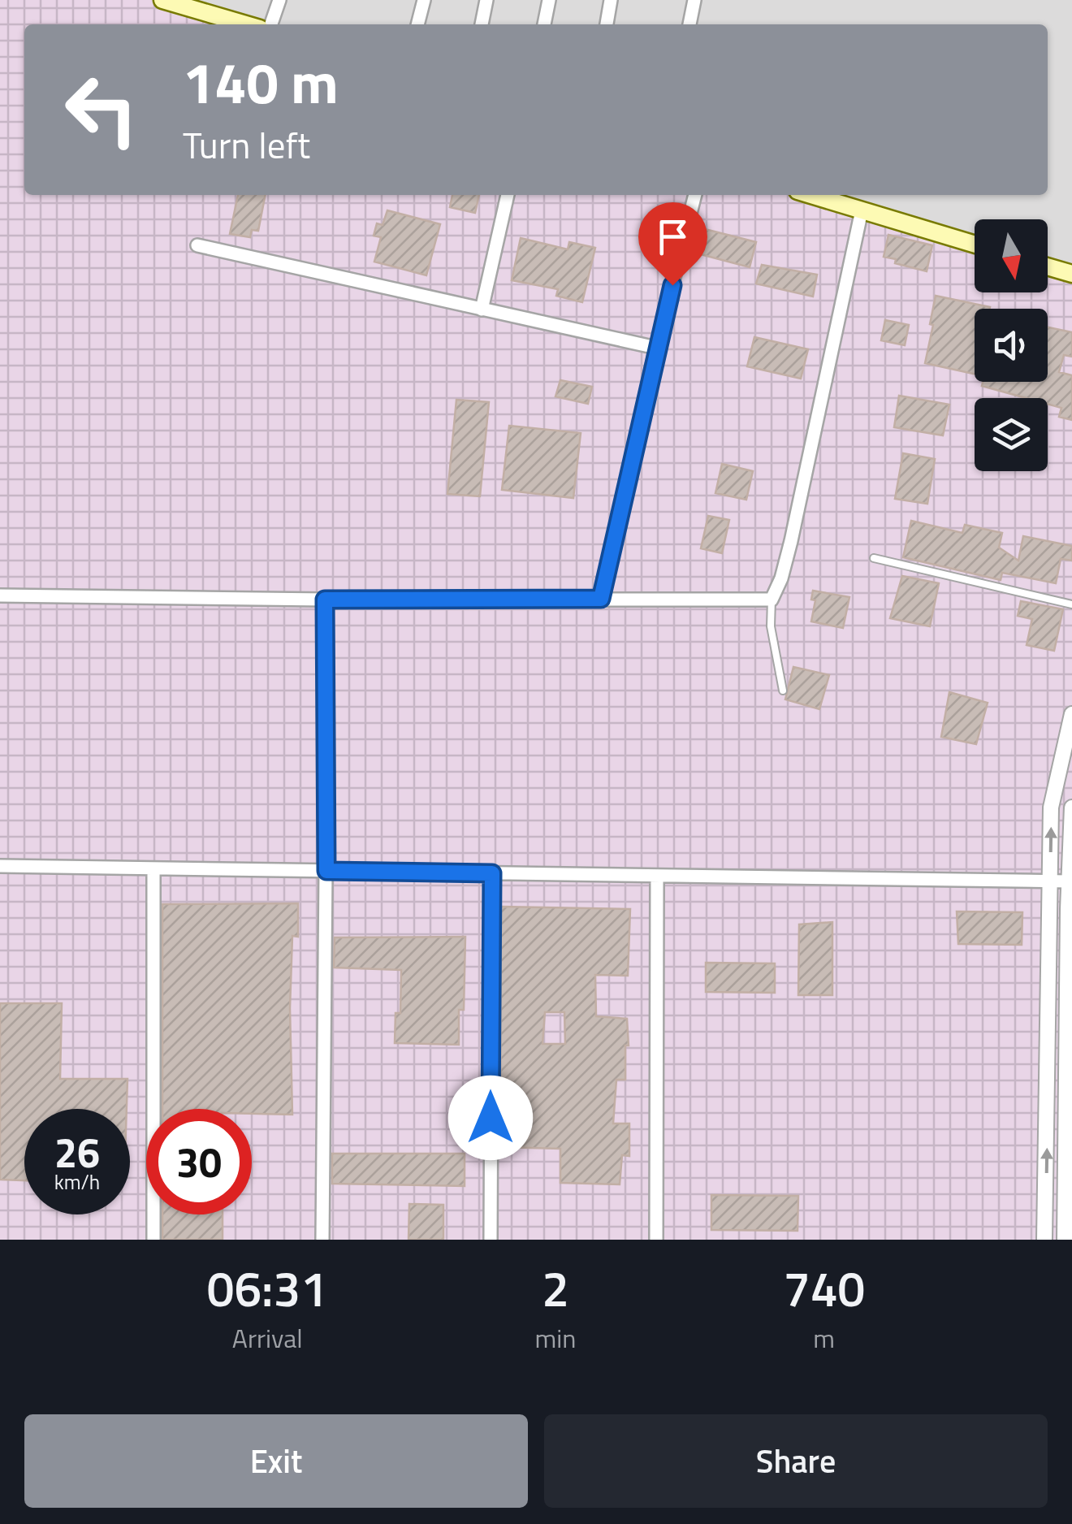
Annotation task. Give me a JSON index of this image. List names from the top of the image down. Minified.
{"north":"bottom","page":{"turn":["140 m","Turn left"],"speed":"26 km/h","limit":"30","eta":["06:31","Arrival","2","min","740","m"],"buttons":["Exit","Share"]}}
